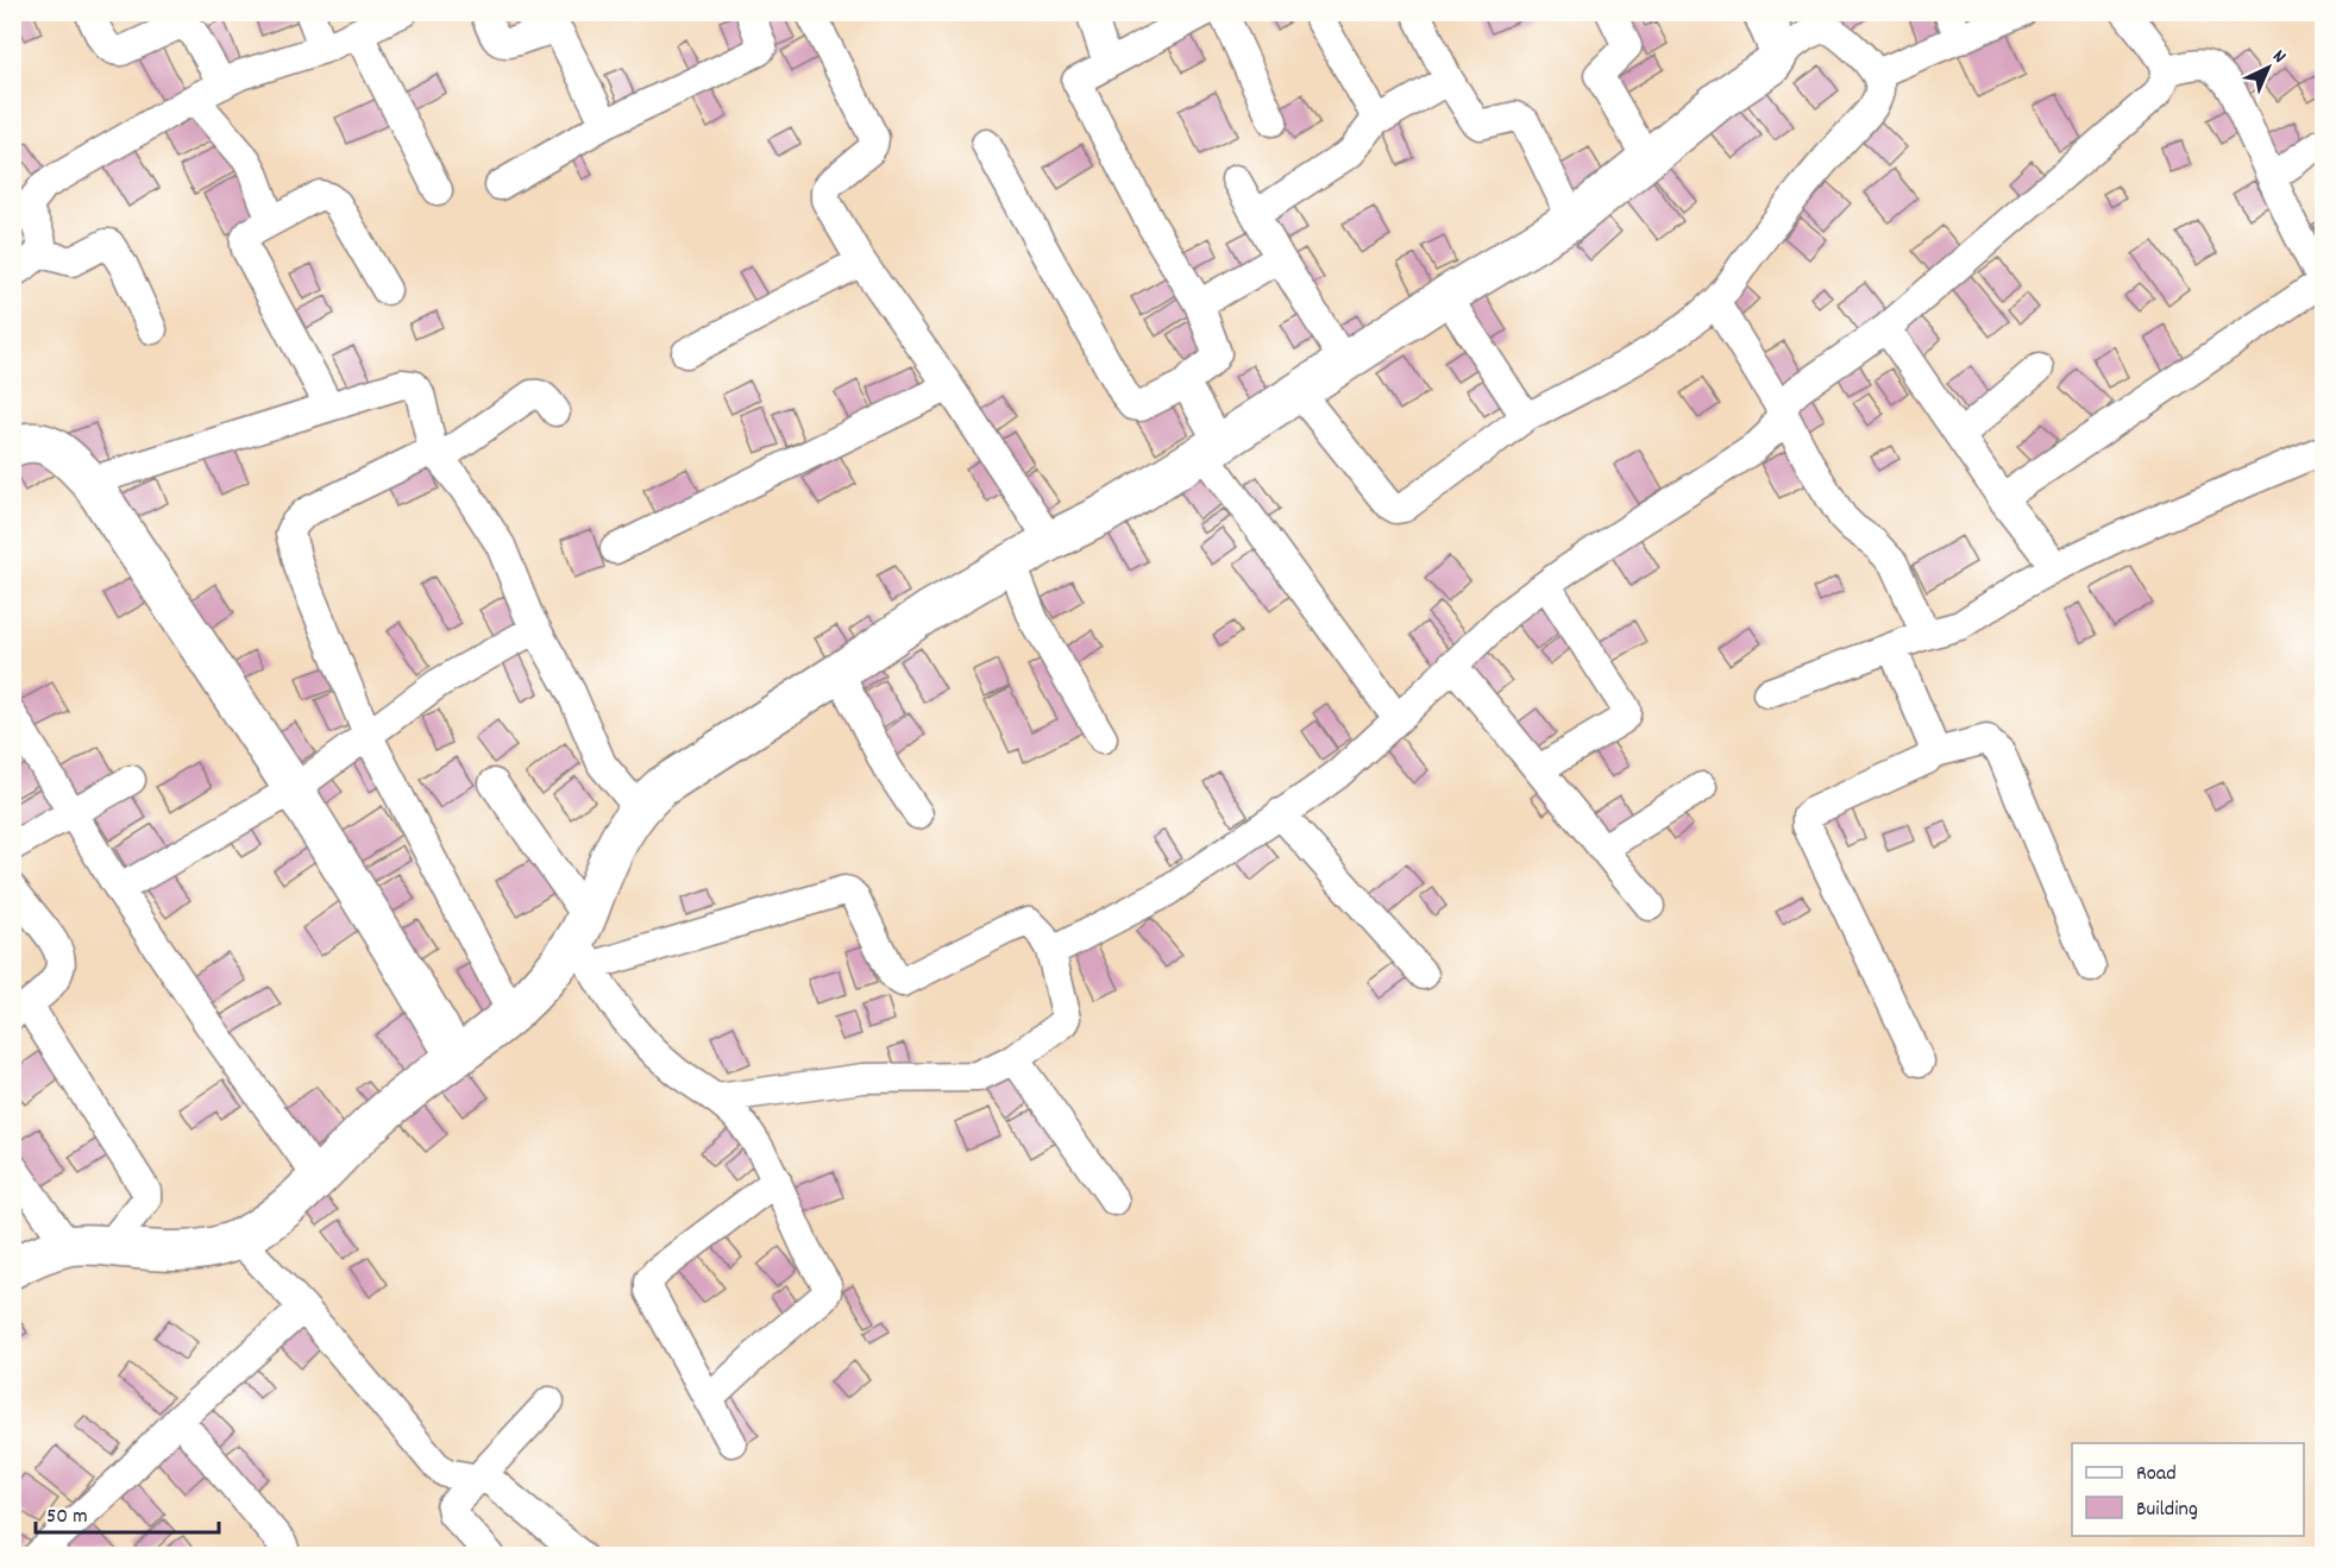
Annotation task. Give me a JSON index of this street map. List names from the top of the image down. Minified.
{"legend":["Road","Building"],"scale_bar":"50 m","north":"top right"}
